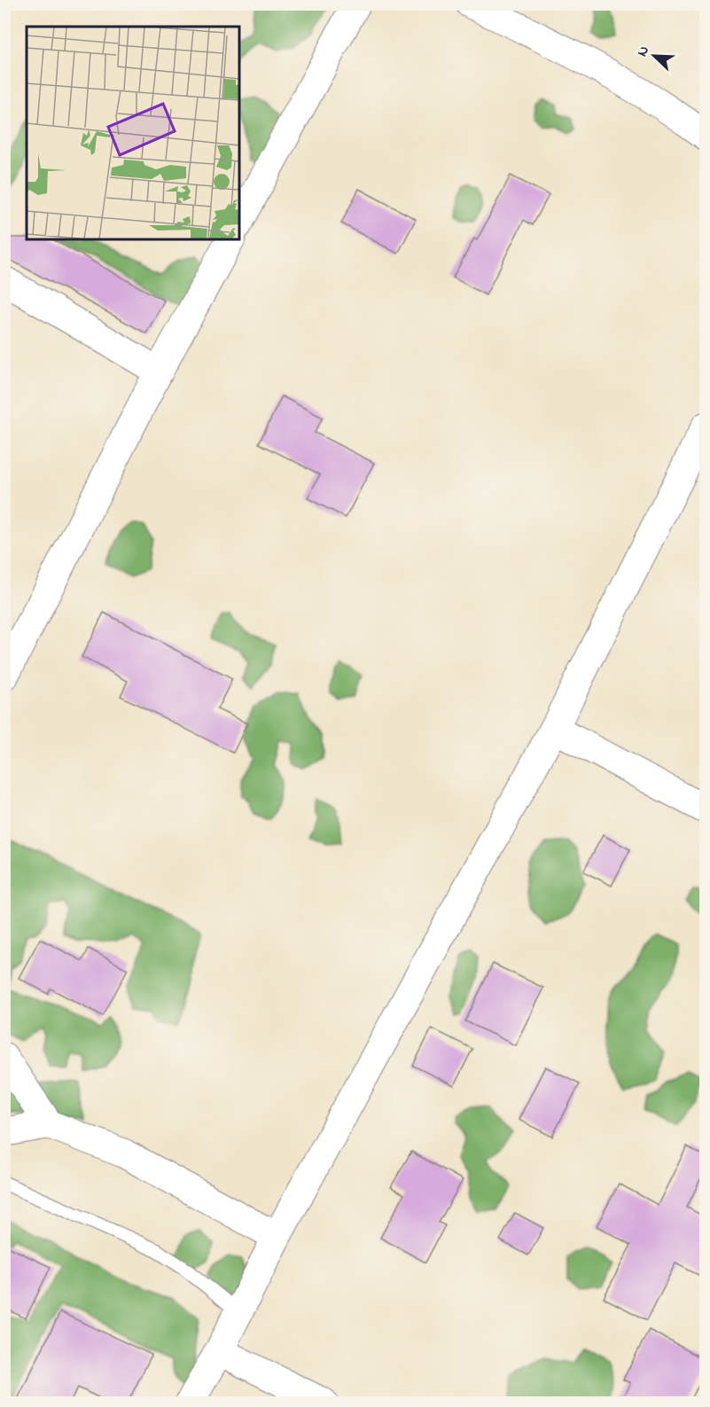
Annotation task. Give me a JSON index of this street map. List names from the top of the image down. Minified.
{"north":"top left"}
